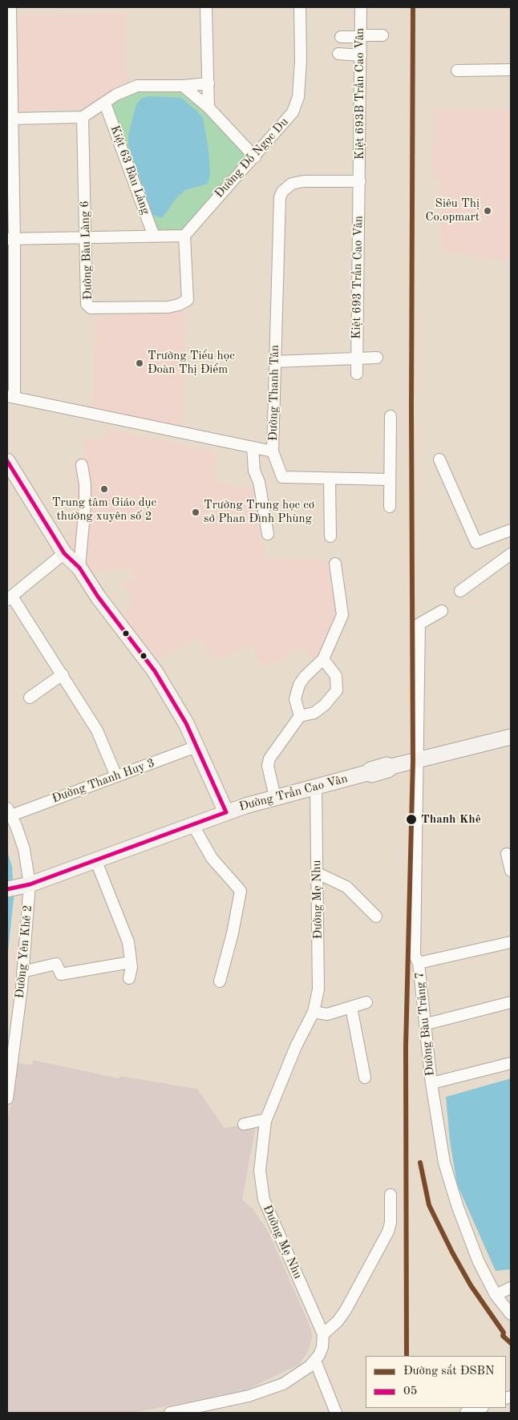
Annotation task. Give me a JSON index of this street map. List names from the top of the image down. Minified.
{"streets":{"main road":["Đường Trần Cao Vân"],"street":["Kiệt 693B Trần Cao Vân","Đường Đỗ Ngọc Du","Kiệt 63 Bàu Làng","Đường Bàu Làng 6","Kiệt 693 Trần Cao Vân","Đường Thanh Tân","Đường Thanh Huy 3","Đường Mẹ Nhu","Đường Yên Khê 2","Đường Bàu Trảng 7"]},"crossings":[["Kiệt 693B Trần Cao Vân","Kiệt 693 Trần Cao Vân"],["Kiệt 693B Trần Cao Vân","Đường Thanh Tân"],["Đường Đỗ Ngọc Du","Đường Bàu Làng 6"],["Kiệt 693 Trần Cao Vân","Đường Thanh Tân"],["Đường Thanh Huy 3","Đường Trần Cao Vân"],["Đường Thanh Huy 3","Đường Yên Khê 2"],["Đường Trần Cao Vân","Đường Mẹ Nhu"],["Đường Trần Cao Vân","Đường Bàu Trảng 7"]],"places":["Siêu Thị Co.opmart","Trường Tiểu học Đoàn Thị Điểm","Trung tâm Giáo dục thường xuyên số 2","Trường Trung học cơ sở Phan Đình Phùng","Thanh Khê"],"lines":["rail line ĐSBN","transit line 05"],"legend":["Đường sắt ĐSBN","05"]}
